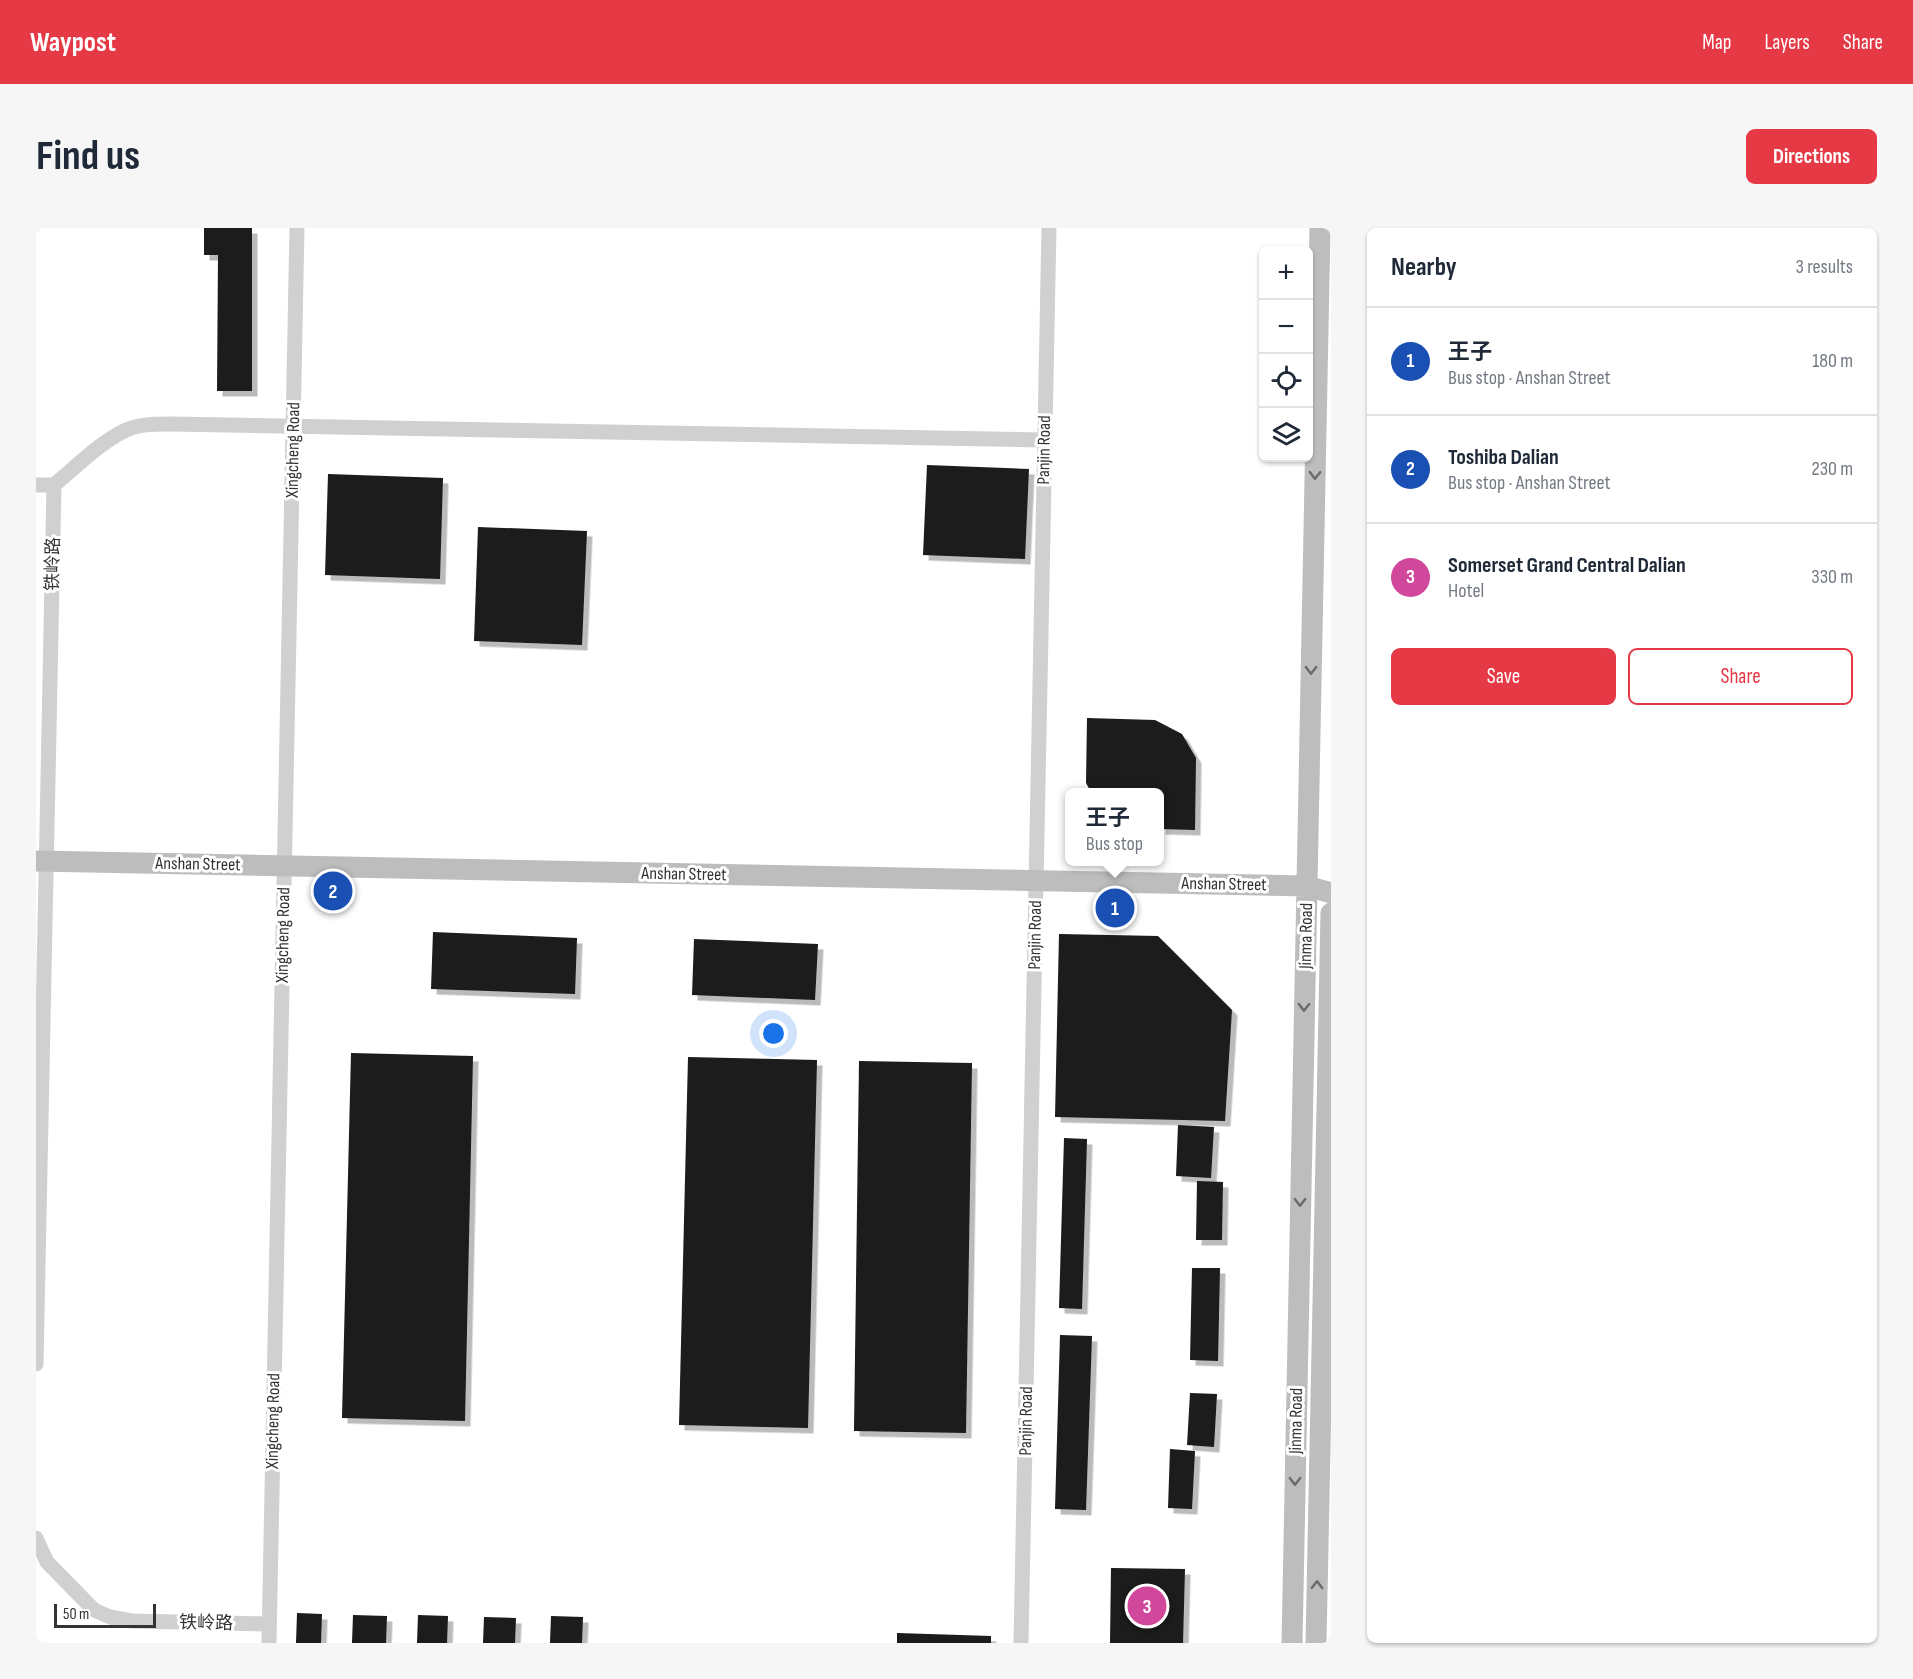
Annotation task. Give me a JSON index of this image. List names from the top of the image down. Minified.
{"streets":{"main road":["Anshan Street","Jinma Road"],"street":["Xingcheng Road","Panjin Road","铁岭路"]},"crossings":[["Xingcheng Road","铁岭路"],["Xingcheng Road","Anshan Street"],["Panjin Road","Anshan Street"],["铁岭路","Anshan Street"],["Anshan Street","Jinma Road"]],"scale_bar":"50 m","page":{"header":"Waypost","nav":["Map","Layers","Share"],"buttons":["Directions",["Save","Share"]],"title":"Find us","heading":["Nearby","3 results"],"map_buttons":["+","−"],"list":[{"mark":"1","name":"王子","note":"Bus stop · Anshan Street","value":"180 m"},{"mark":"2","name":"Toshiba Dalian","note":"Bus stop · Anshan Street","value":"230 m"},{"mark":"3","name":"Somerset Grand Central Dalian","note":"Hotel","value":"330 m"}],"popup":["王子","Bus stop"],"pins":["2","1","3"],"scale":"50 m"}}
